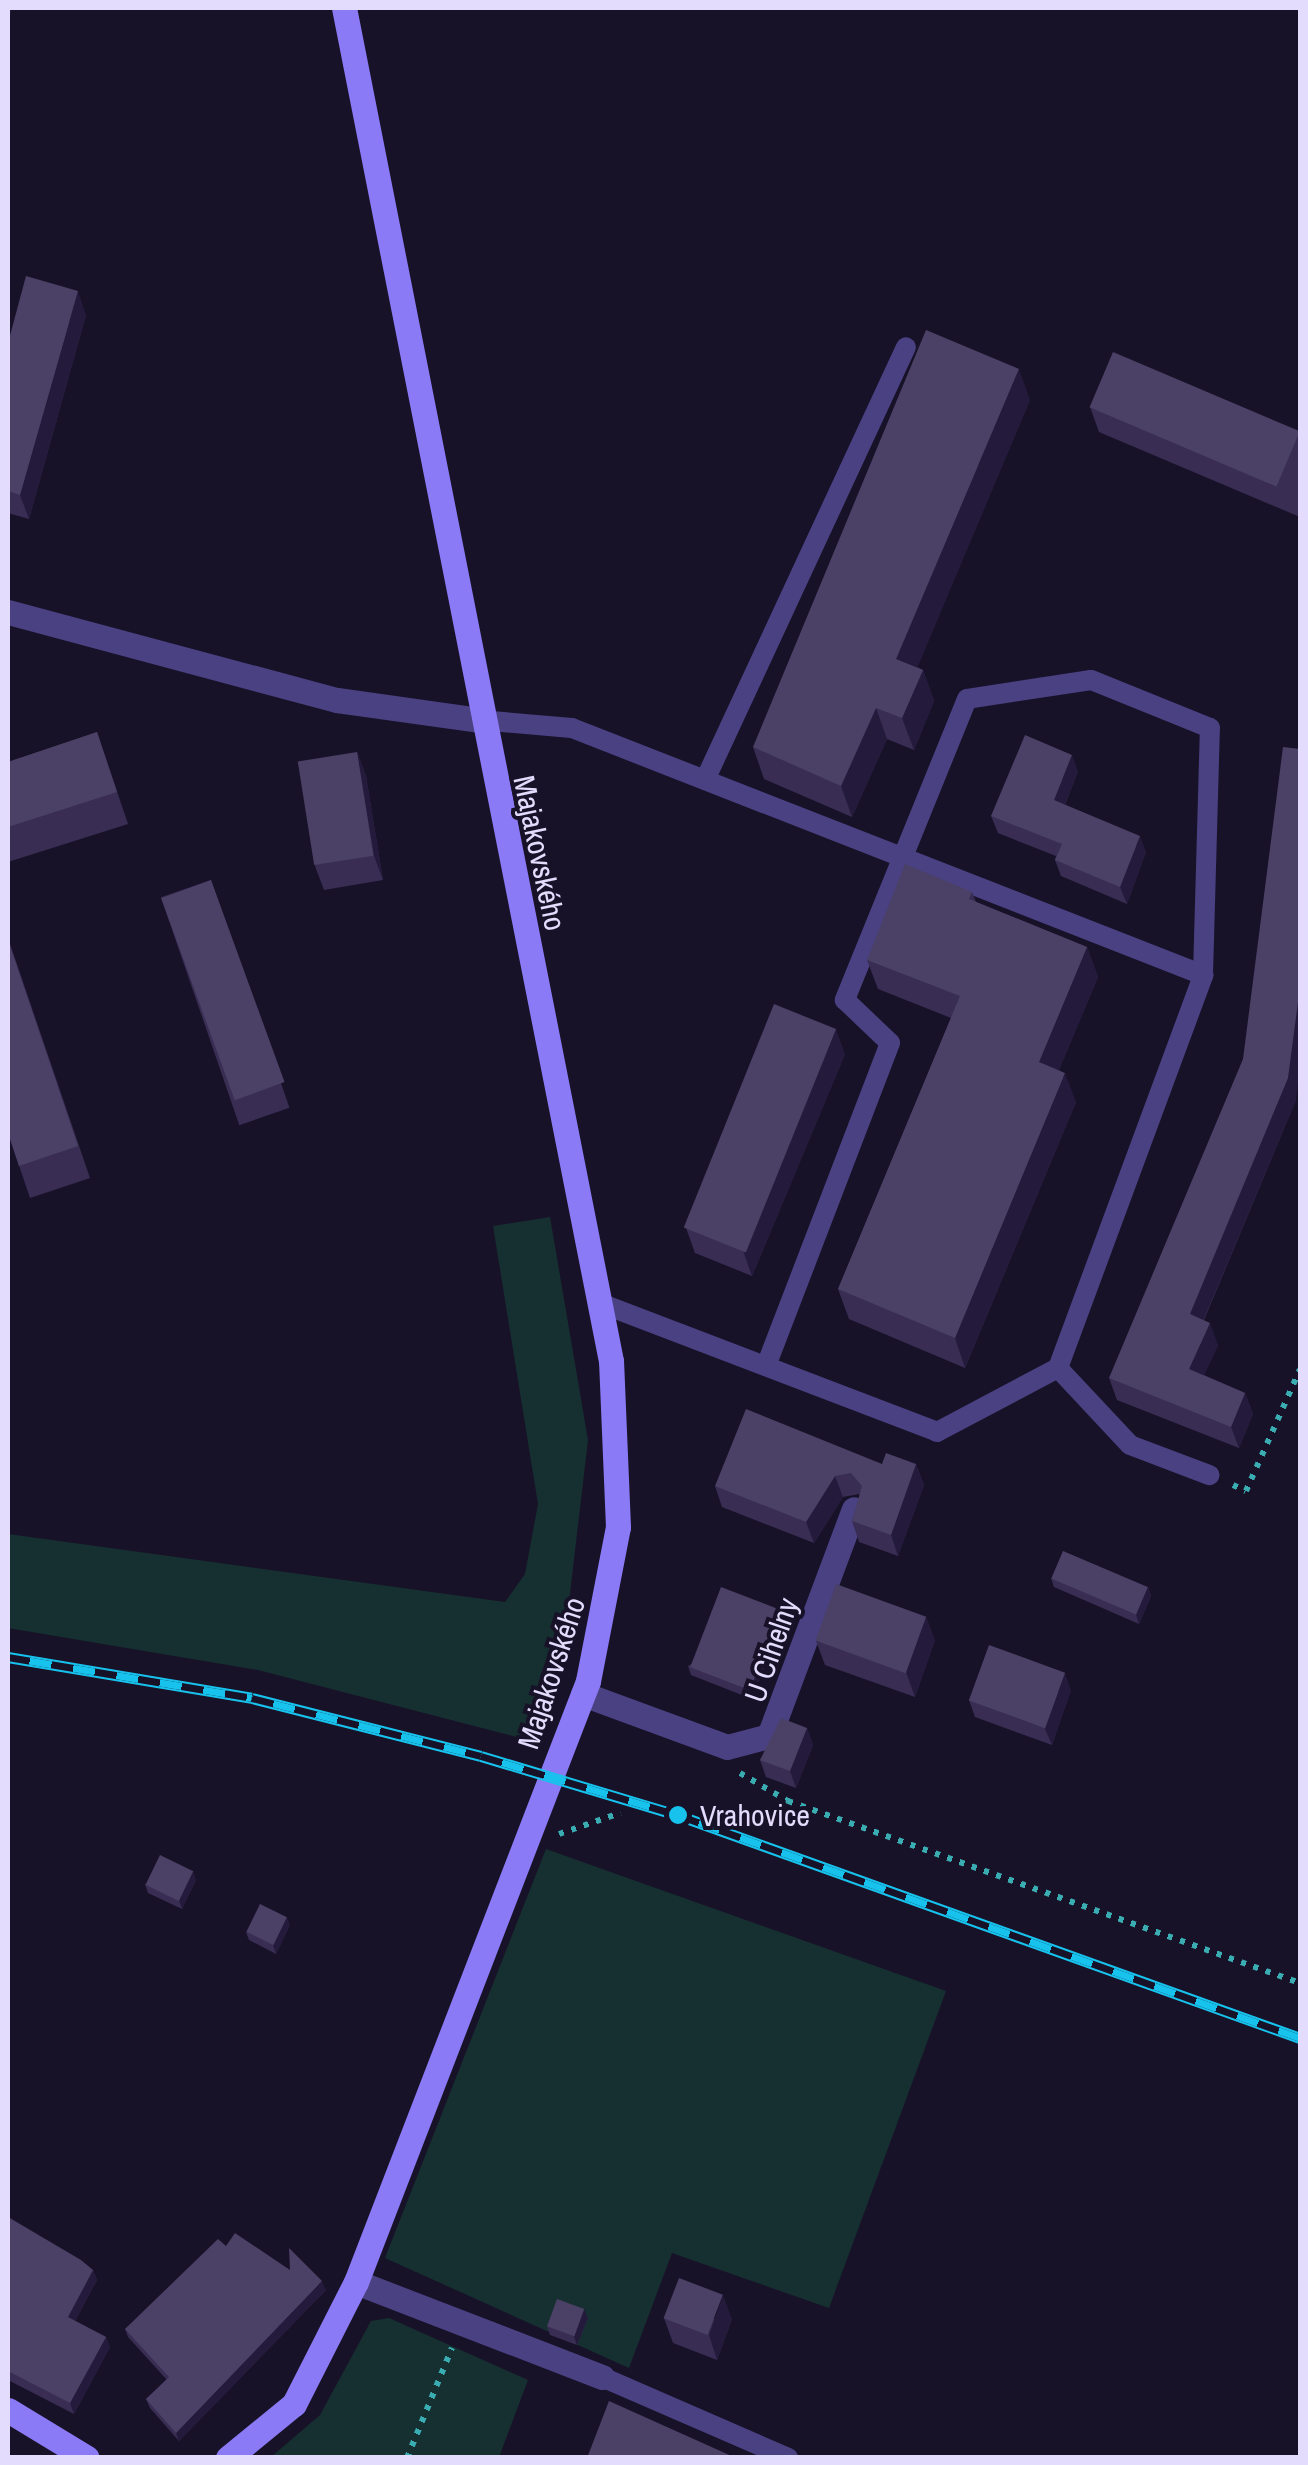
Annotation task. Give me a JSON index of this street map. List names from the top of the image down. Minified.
{"streets":{"street":["Majakovského","U Cihelny"]},"places":["Vrahovice"]}
